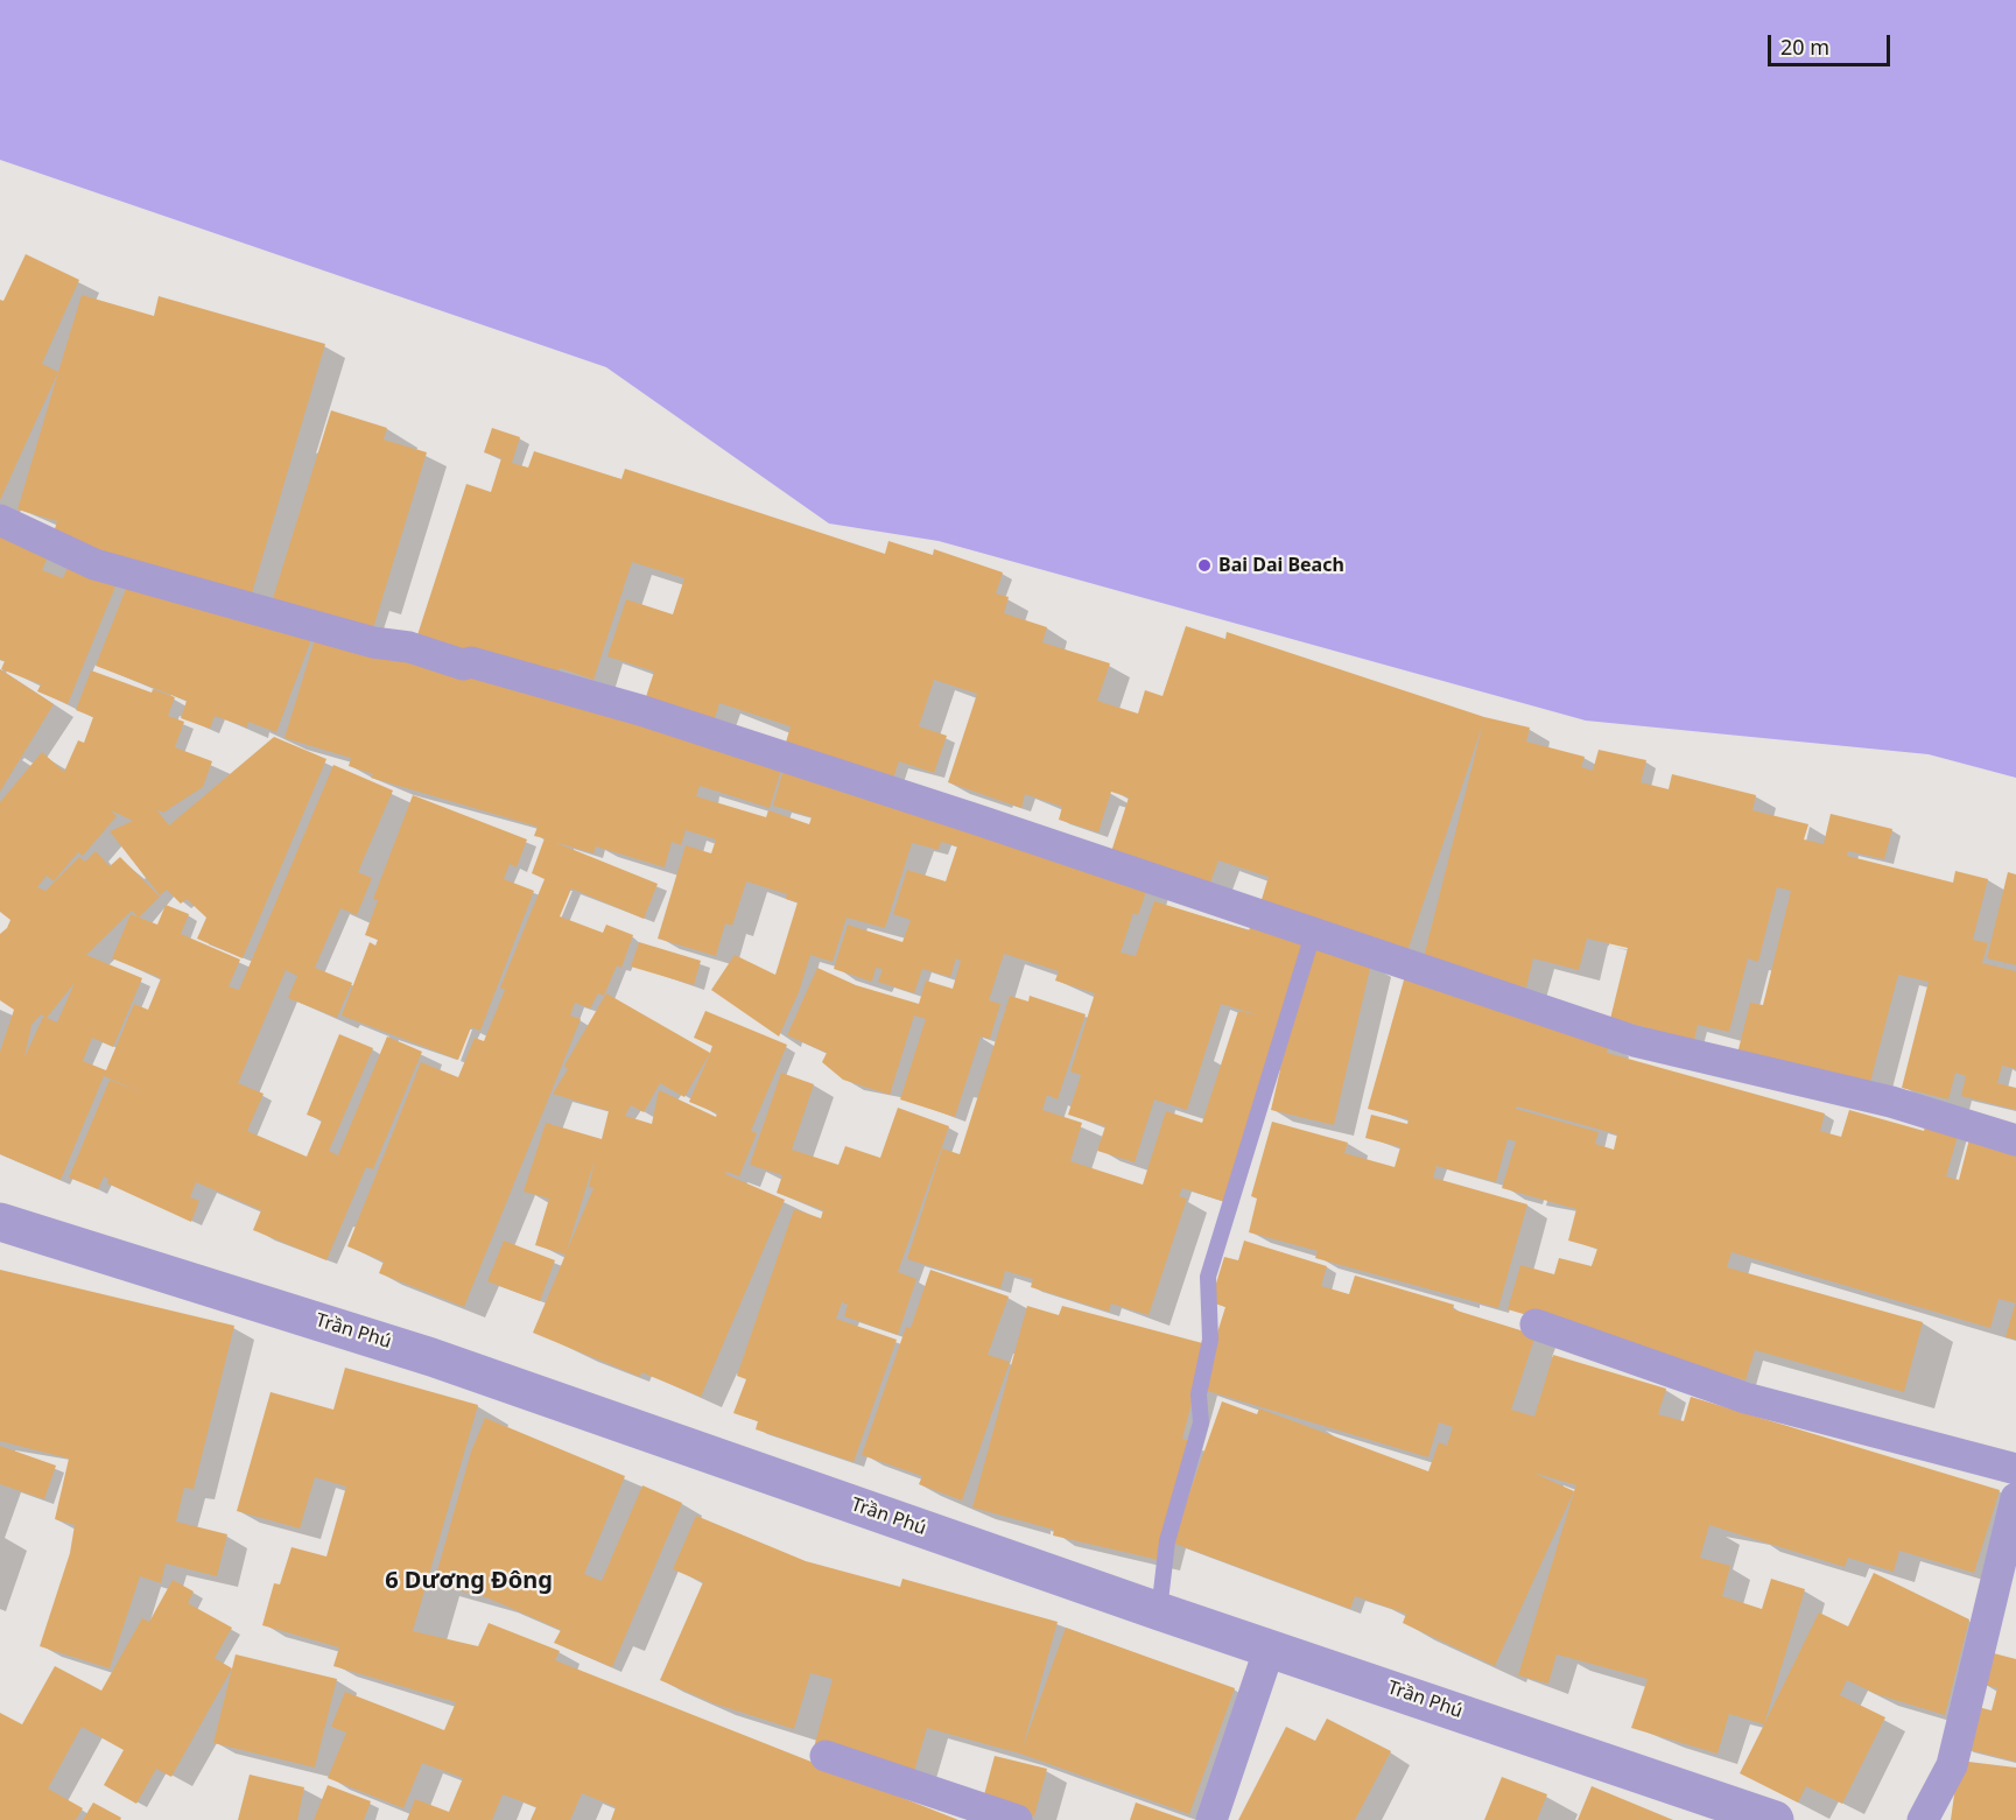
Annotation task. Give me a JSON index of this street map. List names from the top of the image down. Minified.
{"streets":{"street":["Trần Phú"]},"districts":["6 Dương Đông"],"places":["Bai Dai Beach"],"scale_bar":"20 m"}
